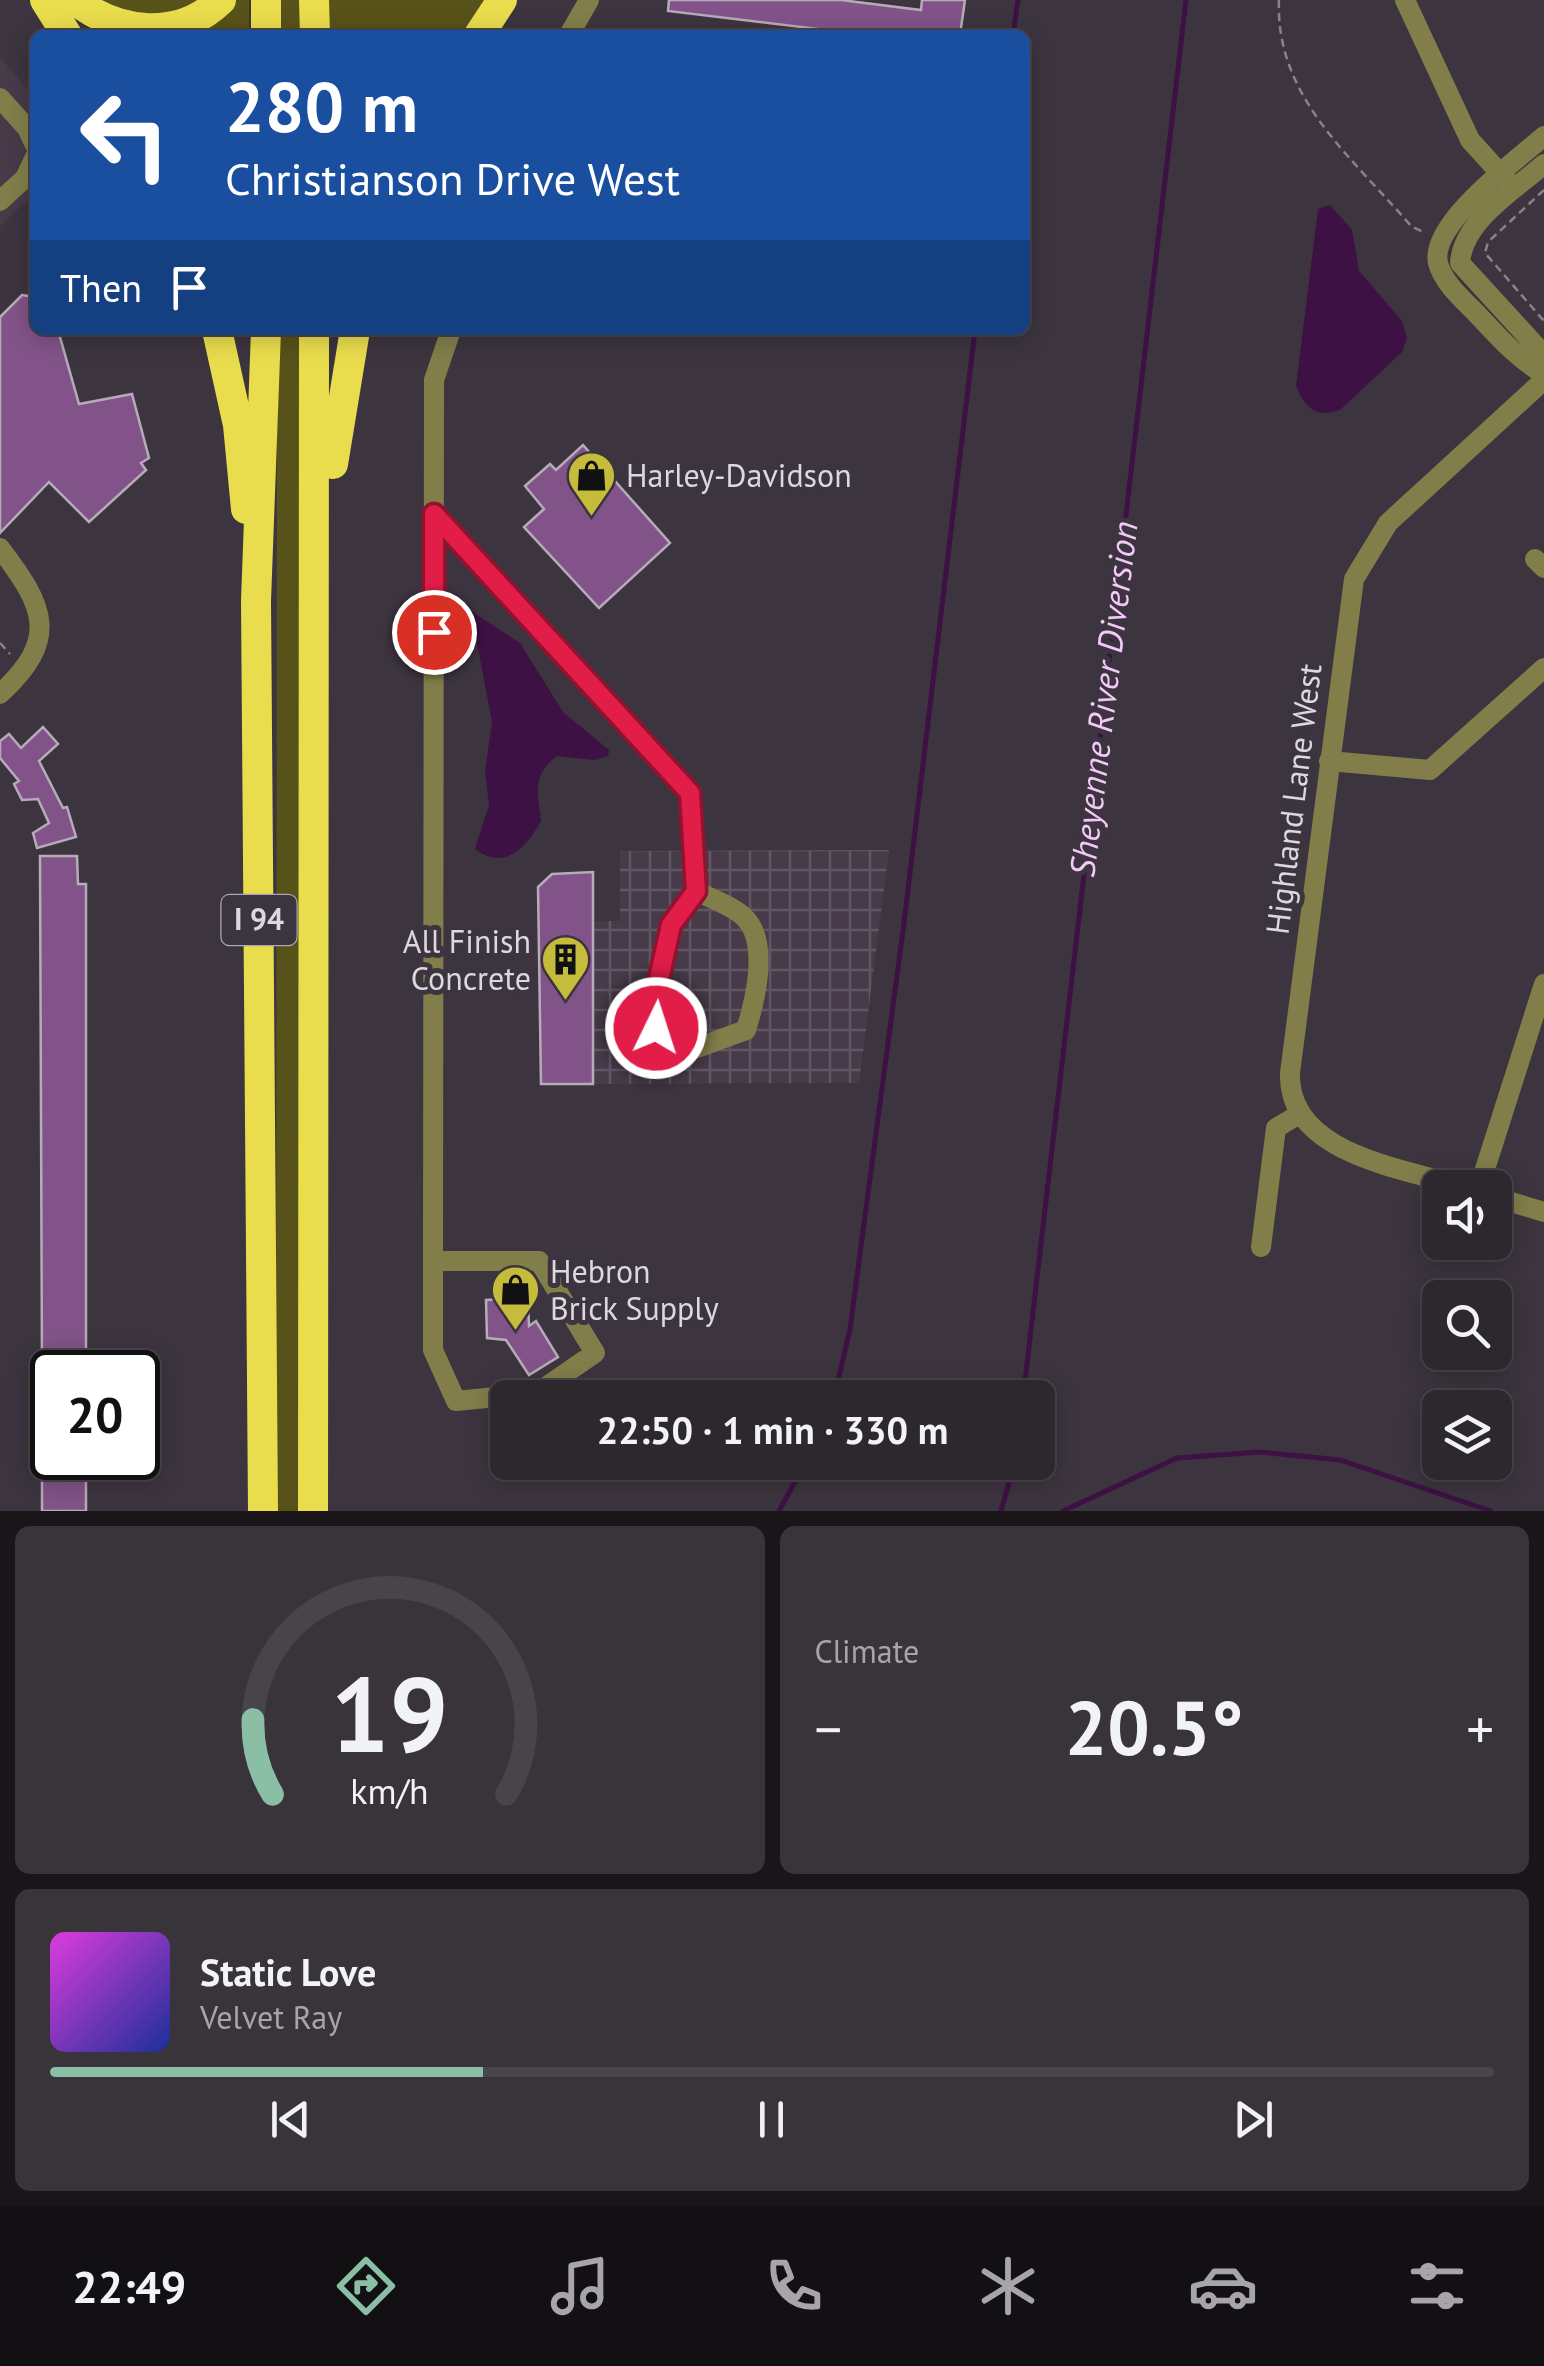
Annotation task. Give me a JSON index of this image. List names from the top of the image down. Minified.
{"streets":{"highway":["I 94"],"street":["Highland Lane West"]},"water":["Sheyenne River Diversion"],"places":{"shop":["Harley-Davidson","Hebron Brick Supply"],"building":["All Finish Concrete"]},"page":{"turn":["280 m","Christianson Drive West"],"then":"Then","limit":"20","trip":"22:50 · 1 min · 330 m","tile":"Climate","heat":["−","20.5°","+"],"song":["Static Love","Velvet Ray"],"tabs":"22:49","gauge":["19","km/h"]}}
